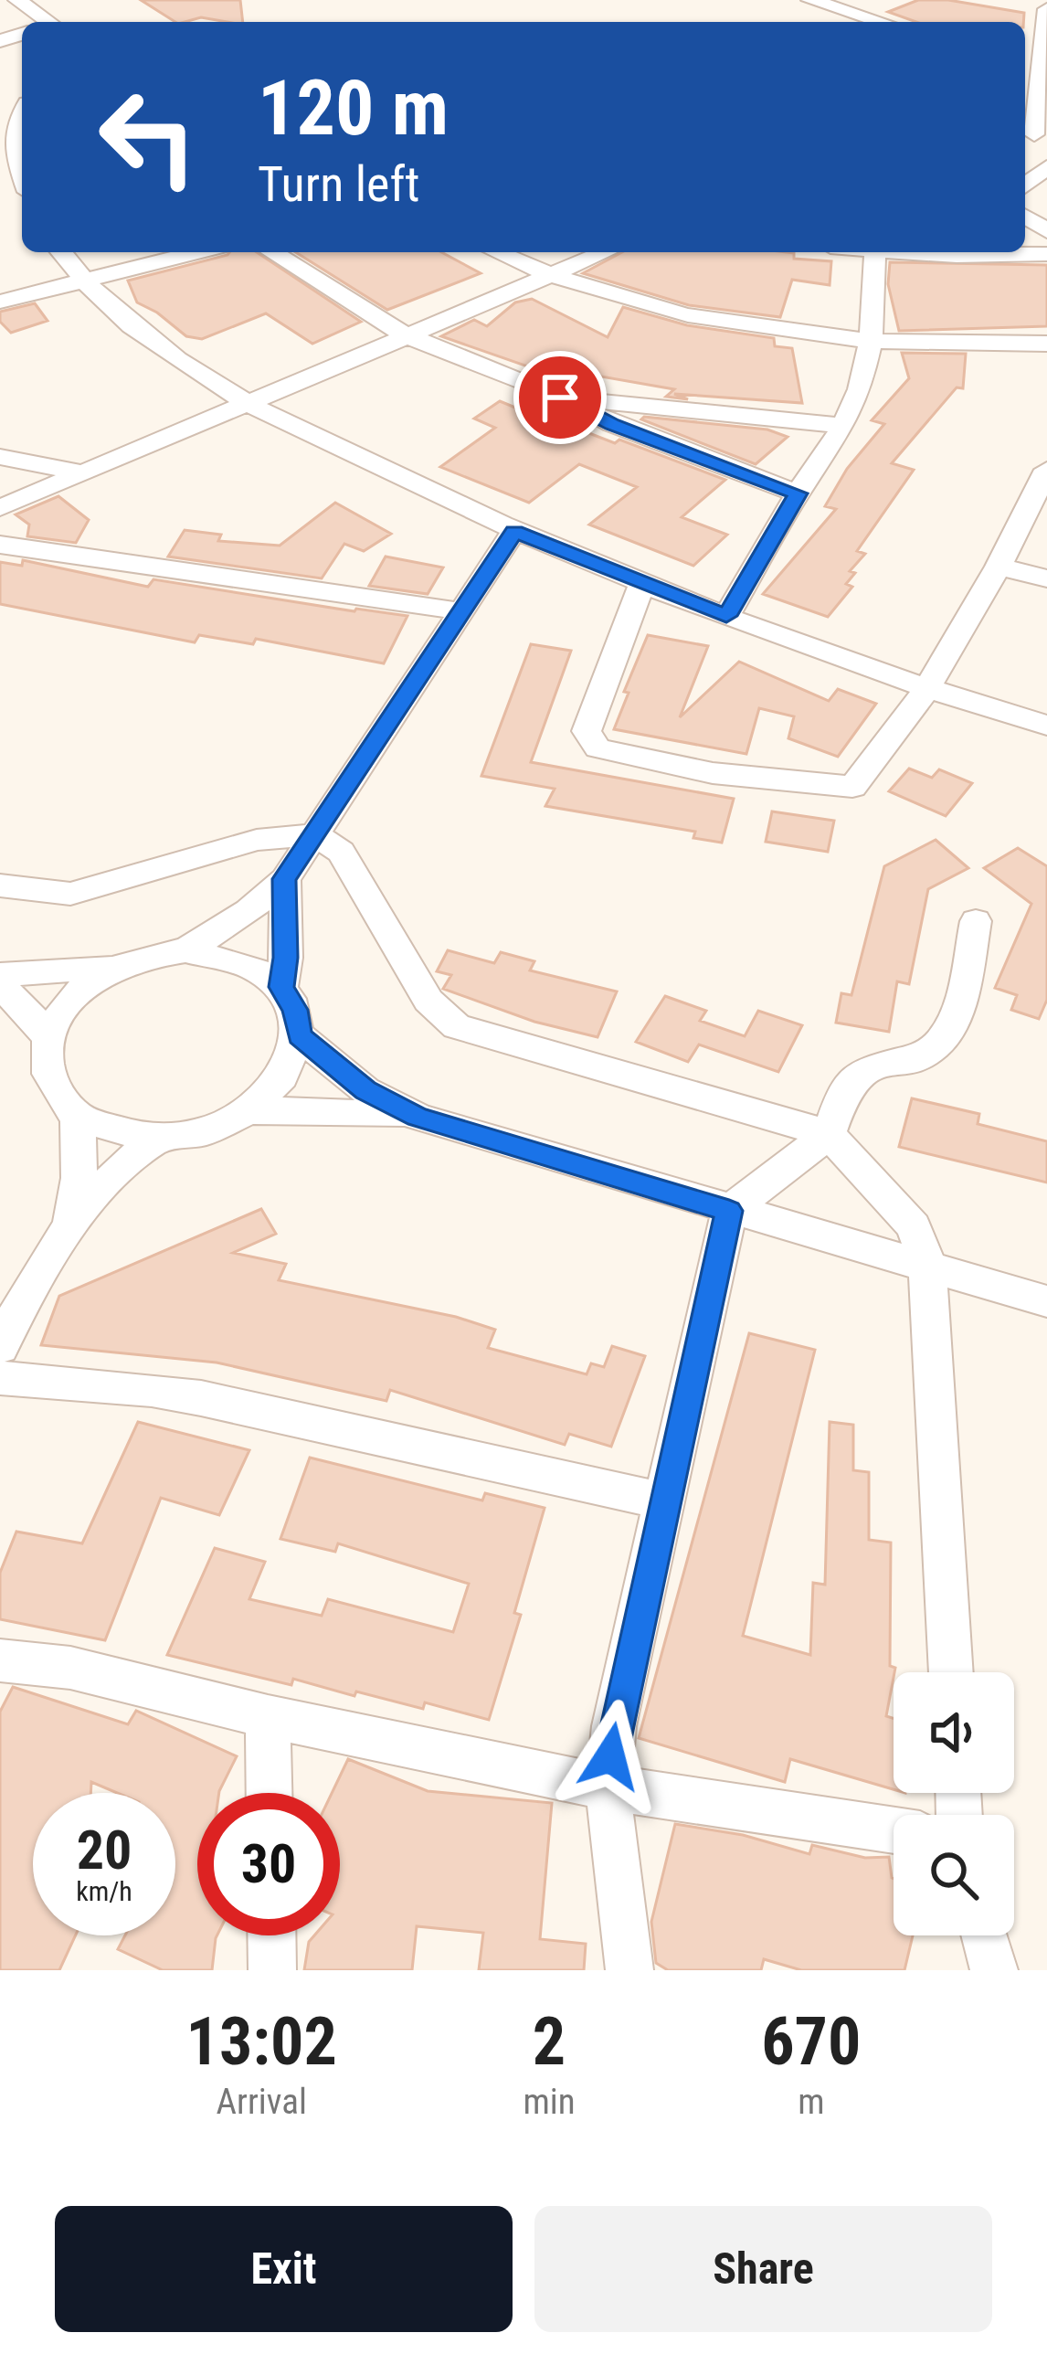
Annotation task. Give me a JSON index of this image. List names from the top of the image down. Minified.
{"page":{"turn":["120 m","Turn left"],"speed":"20 km/h","limit":"30","eta":["13:02","Arrival","2","min","670","m"],"buttons":["Exit","Share"]}}
